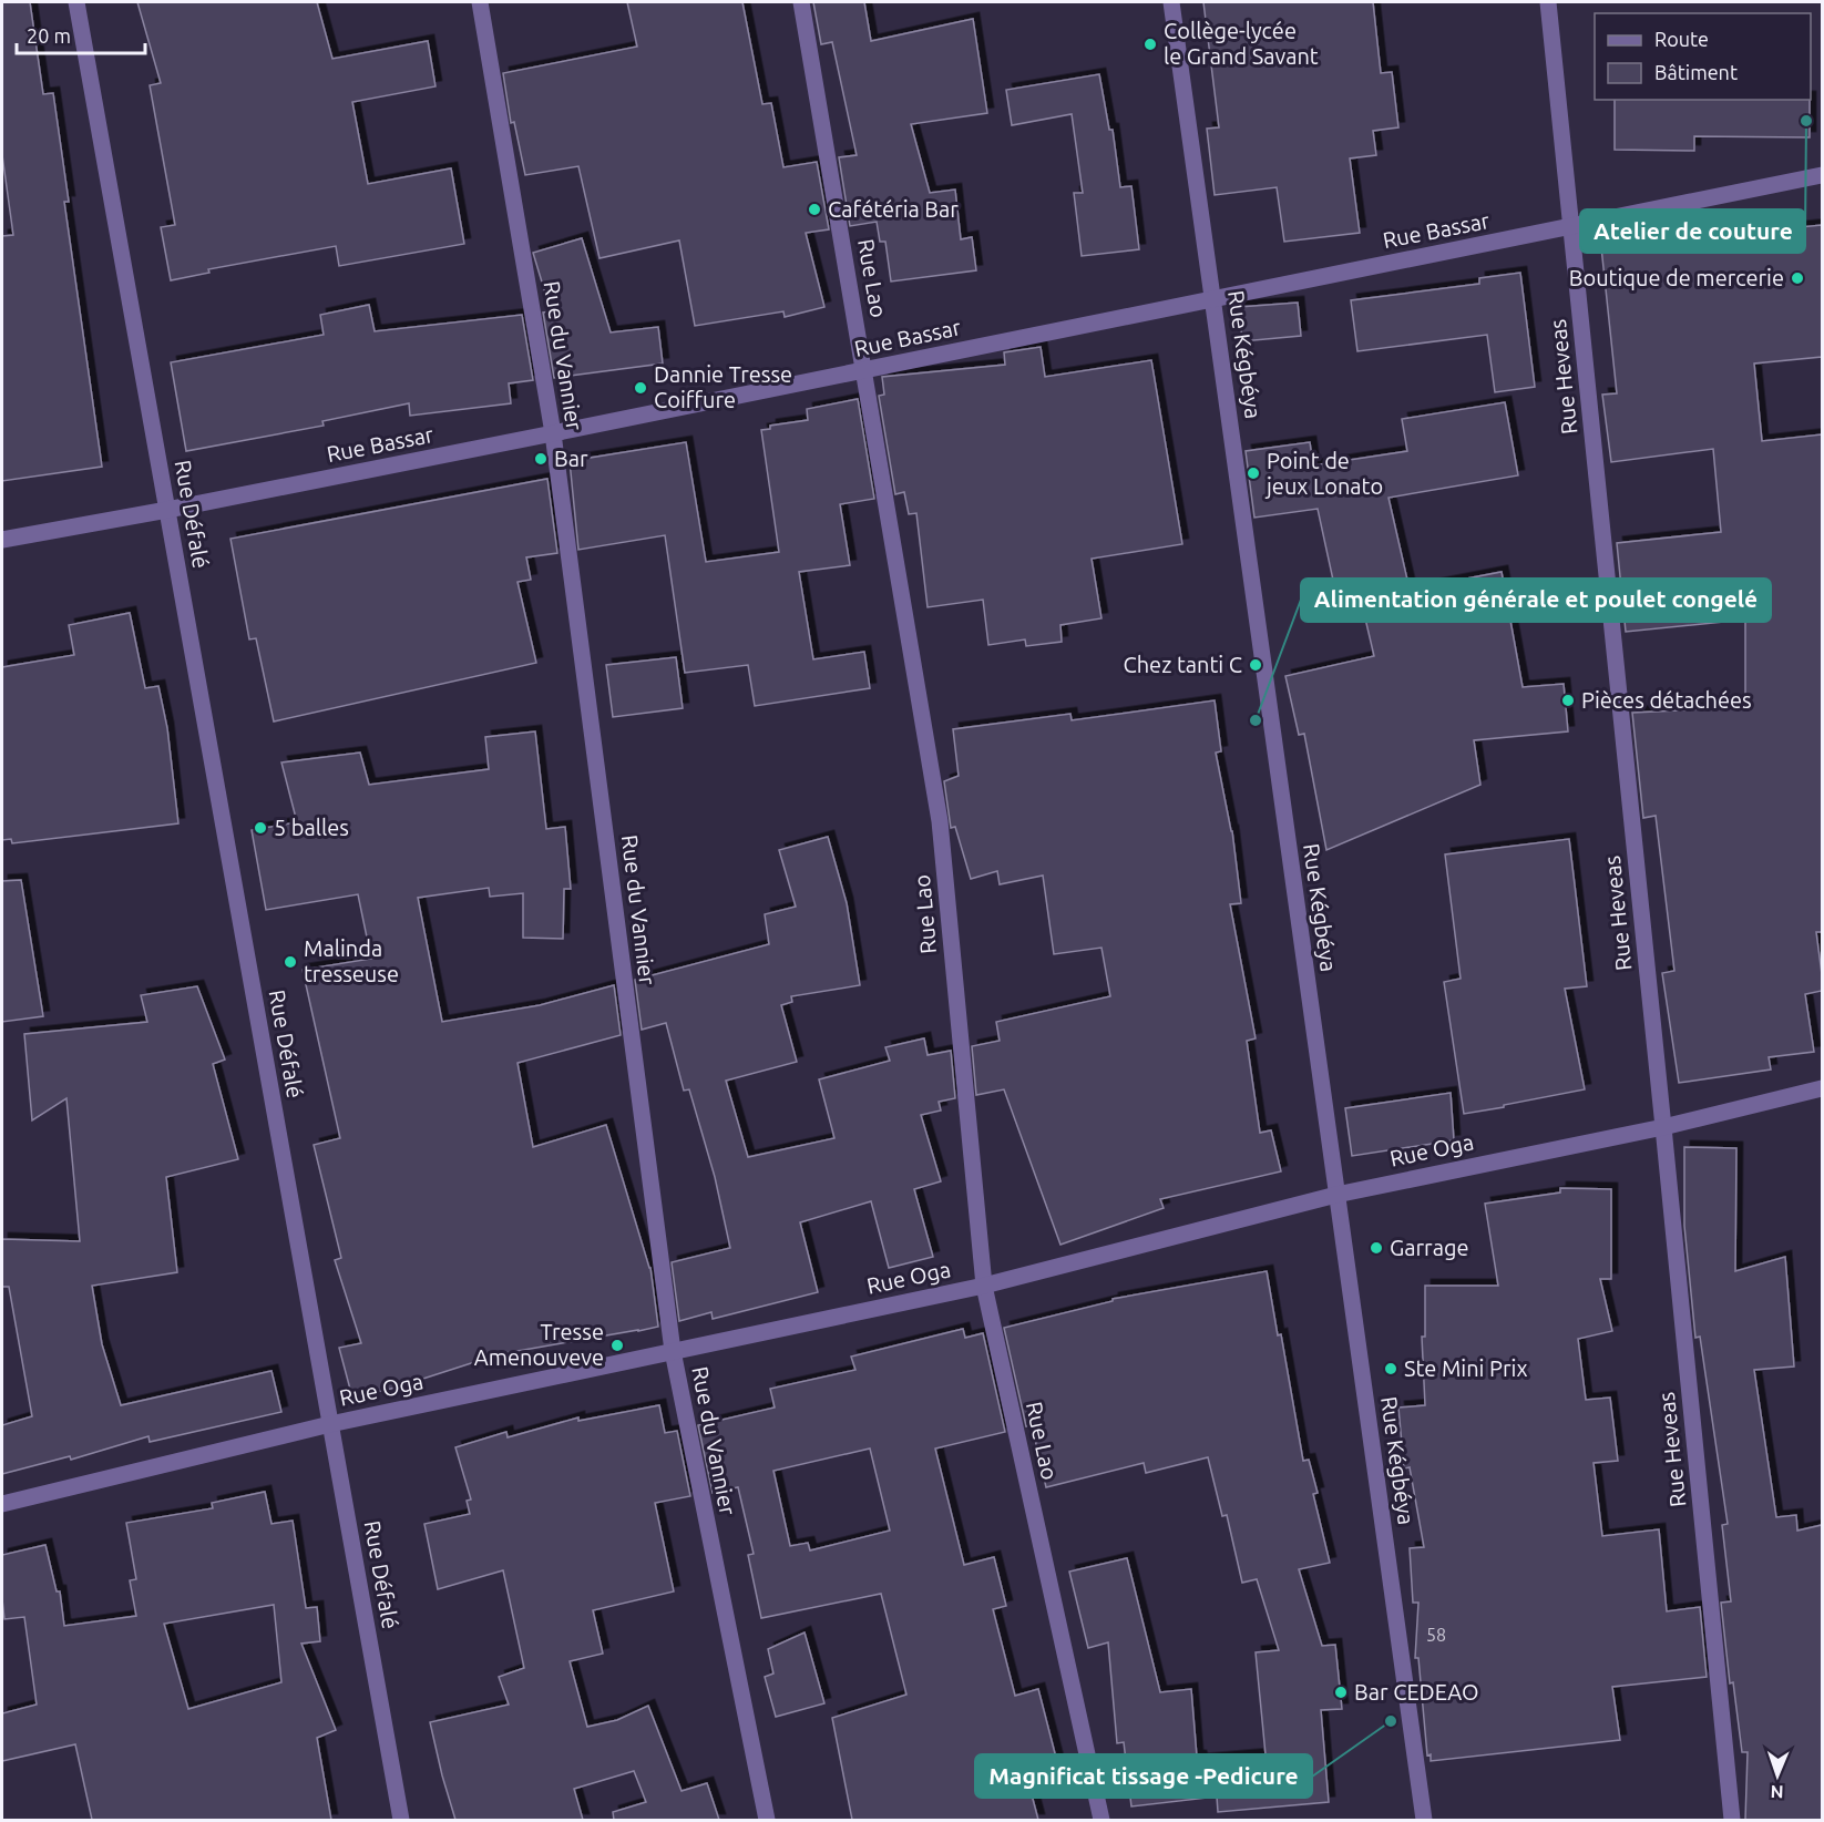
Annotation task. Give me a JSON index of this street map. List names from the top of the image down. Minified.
{"streets":{"street":["Rue Bassar","Rue Lao","Rue Kégbéya","Rue du Vannier","Rue Heveas","Rue Défalé","Rue Oga"]},"crossings":[["Rue Bassar","Rue Lao"],["Rue Bassar","Rue Kégbéya"],["Rue Bassar","Rue du Vannier"],["Rue Bassar","Rue Heveas"],["Rue Bassar","Rue Défalé"],["Rue Lao","Rue Oga"],["Rue Kégbéya","Rue Oga"],["Rue du Vannier","Rue Oga"],["Rue Heveas","Rue Oga"],["Rue Défalé","Rue Oga"]],"places":["Collège-lycée le Grand Savant","Atelier de couture","Cafétéria Bar","Boutique de mercerie","Dannie Tresse Coiffure","Bar","Point de jeux Lonato","Chez tanti C","Pièces détachées","Alimentation générale et poulet congelé","5 balles","Malinda tresseuse","Garrage","Tresse Amenouveve","Ste Mini Prix","Bar CEDEAO","Magnificat tissage -Pedicure"],"house_numbers":["58"],"legend":["Route","Bâtiment"],"scale_bar":"20 m","north":"bottom"}
